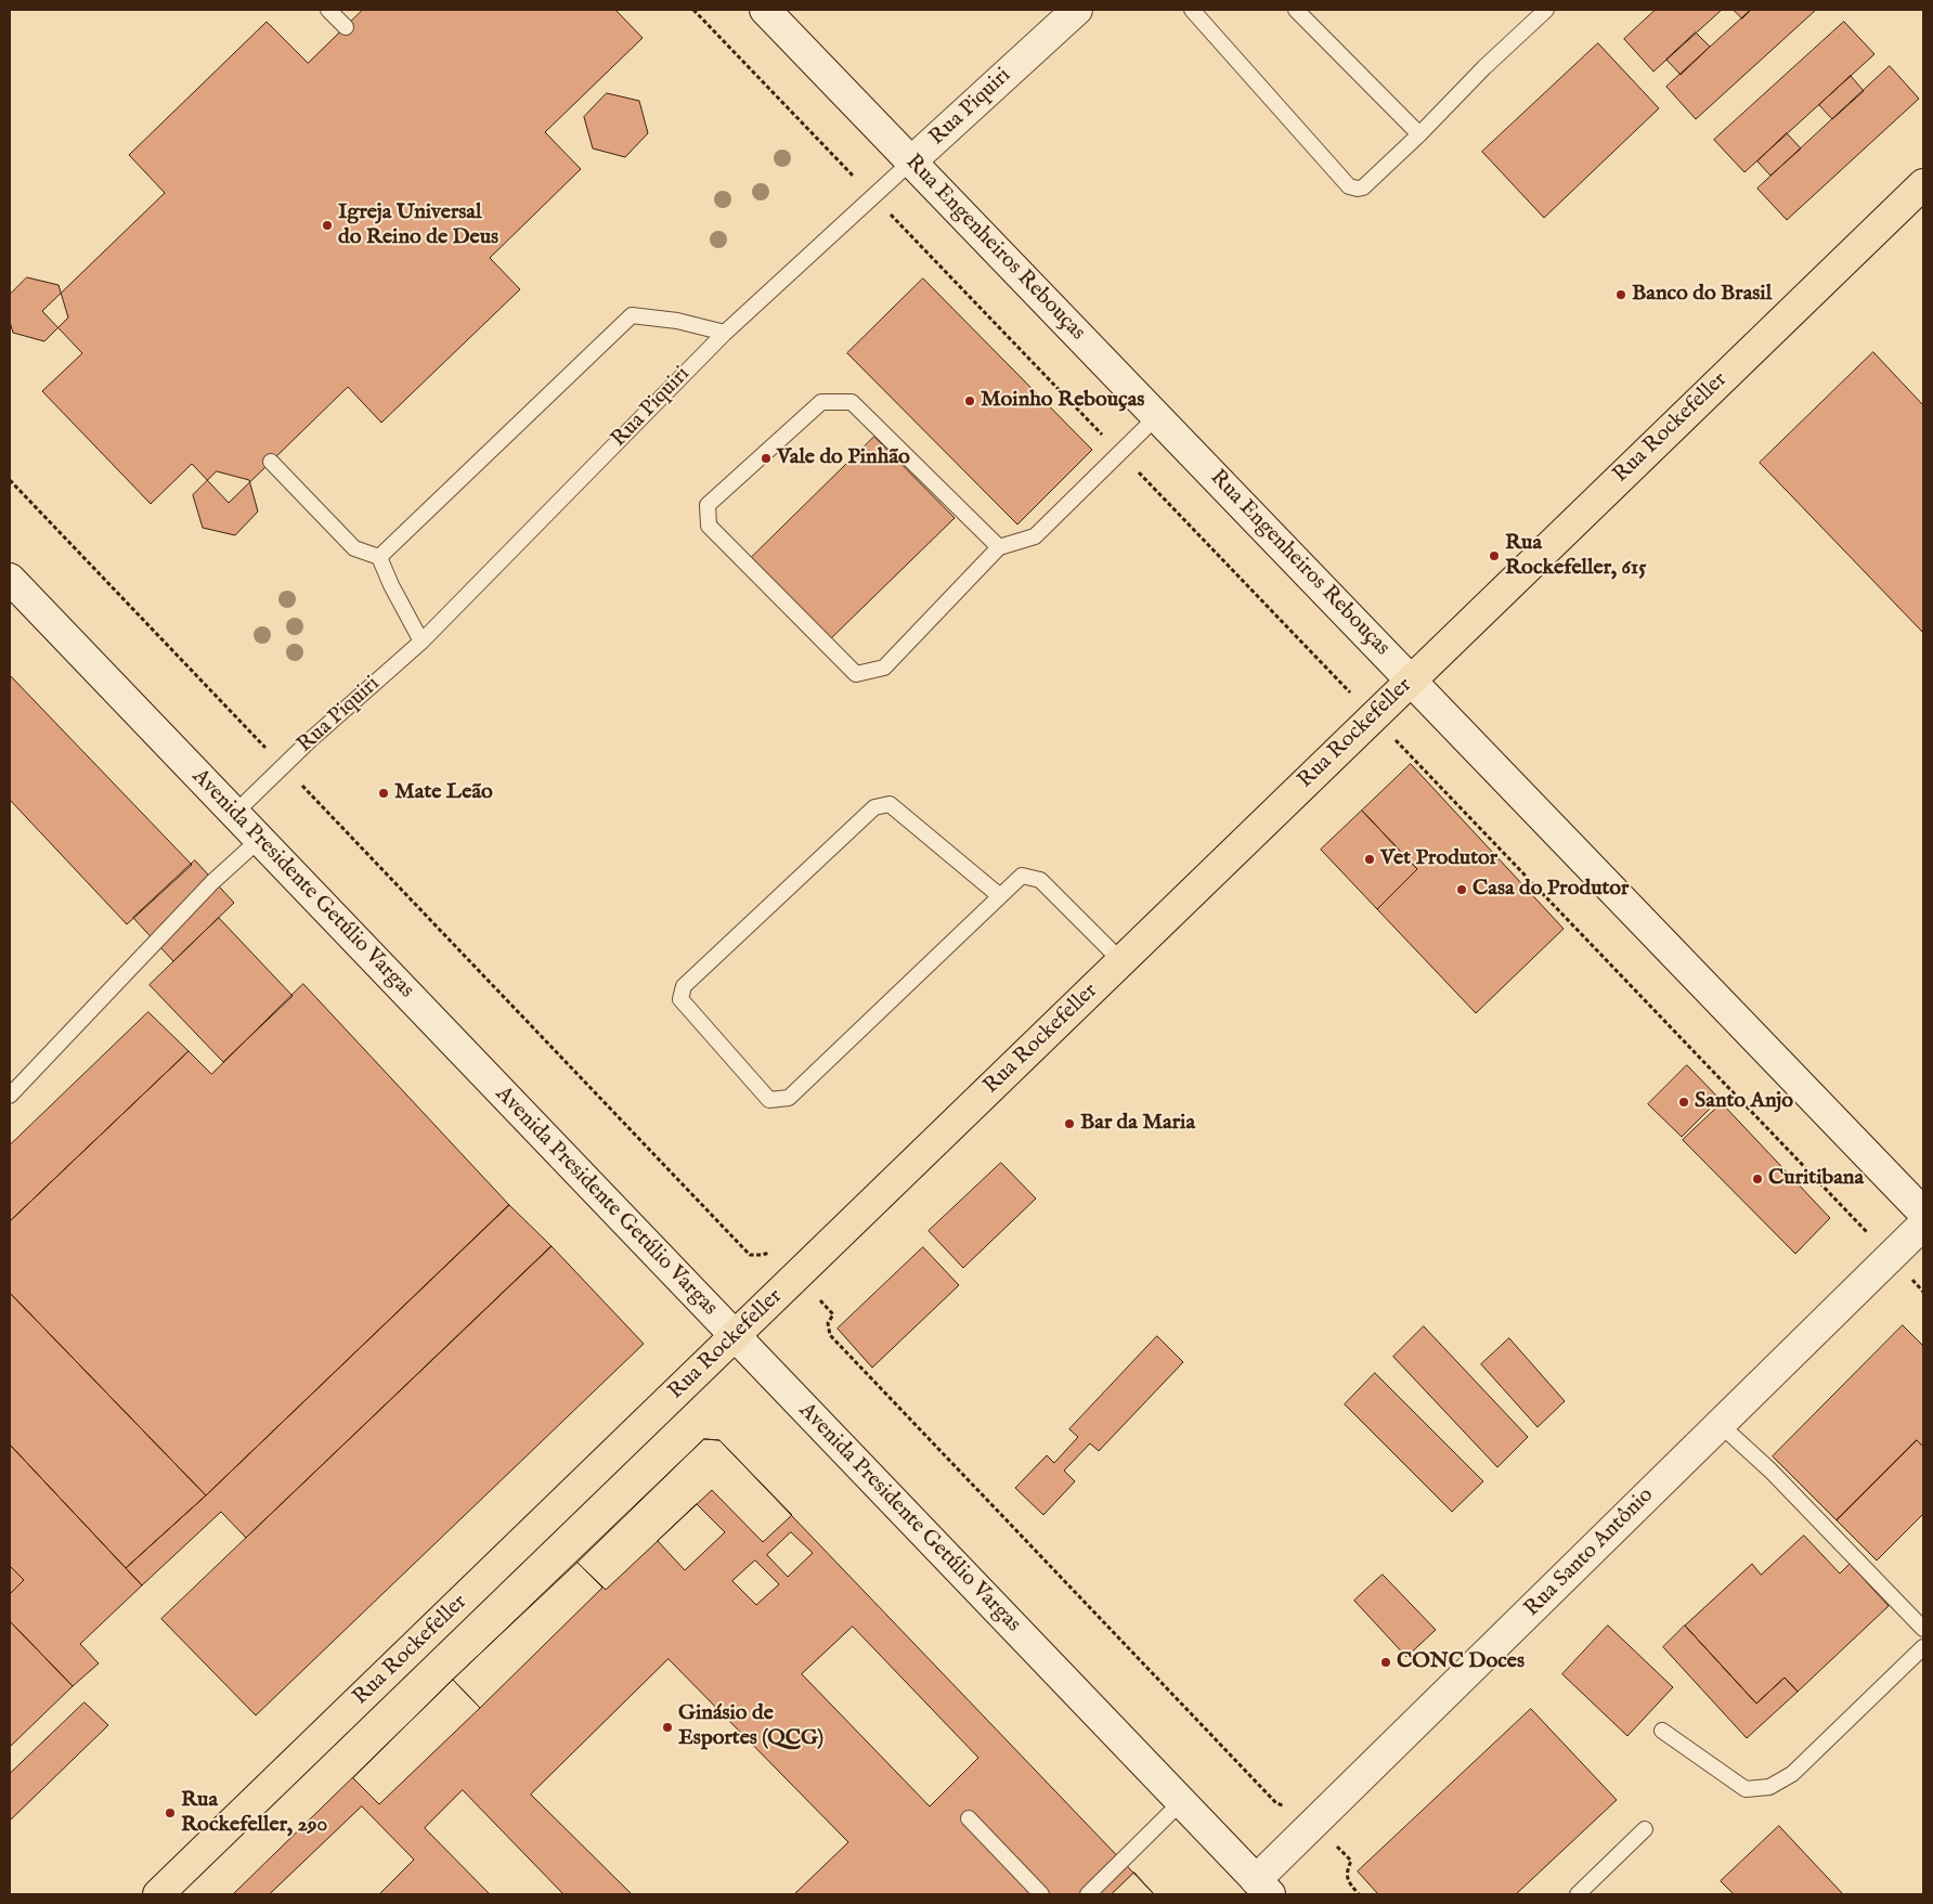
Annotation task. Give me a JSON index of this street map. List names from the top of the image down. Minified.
{"streets":{"main road":["Rua Piquiri","Rua Engenheiros Rebouças","Rua Rockefeller","Avenida Presidente Getúlio Vargas","Rua Santo Antônio"]},"crossings":[["Rua Piquiri","Rua Engenheiros Rebouças"],["Rua Piquiri","Avenida Presidente Getúlio Vargas"],["Rua Engenheiros Rebouças","Rua Rockefeller"],["Rua Rockefeller","Avenida Presidente Getúlio Vargas"],["Avenida Presidente Getúlio Vargas","Rua Santo Antônio"]],"places":["Igreja Universal do Reino de Deus","Banco do Brasil","Moinho Rebouças","Vale do Pinhão","Rua Rockefeller, 615","Mate Leão","Vet Produtor","Casa do Produtor","Santo Anjo","Bar da Maria","Curitibana","CONC Doces","Ginásio de Esportes (QCG)","Rua Rockefeller, 290"]}
